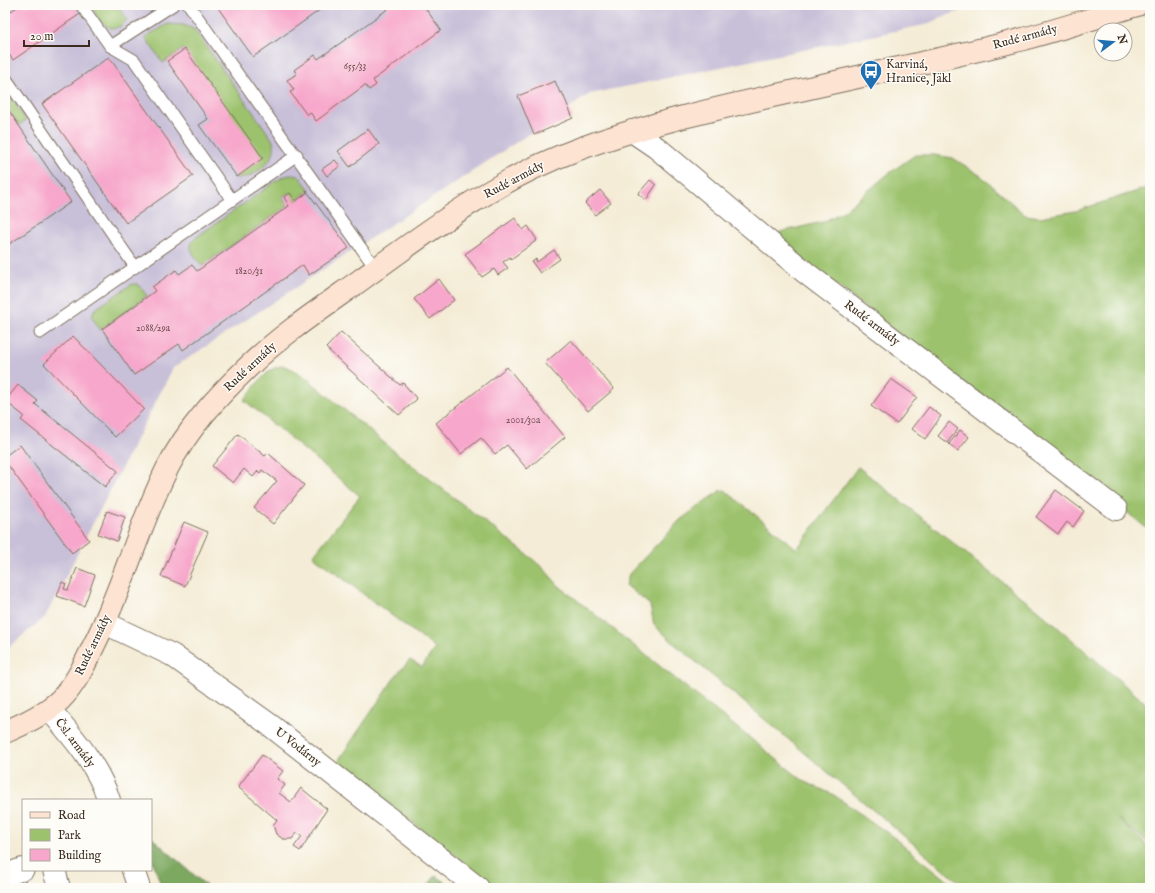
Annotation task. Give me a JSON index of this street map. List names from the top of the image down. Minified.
{"streets":{"main road":["Rudé armády"],"street":["Čsl. armády","U Vodárny"]},"crossings":[["Rudé armády","Čsl. armády"],["Rudé armády","U Vodárny"]],"places":{"bus stop":["Karviná, Hranice, Jäkl"]},"house_numbers":["655/33","1820/31","2088/29a","2001/30a"],"legend":["Road","Park","Building"],"scale_bar":"20 m","north":"right"}
